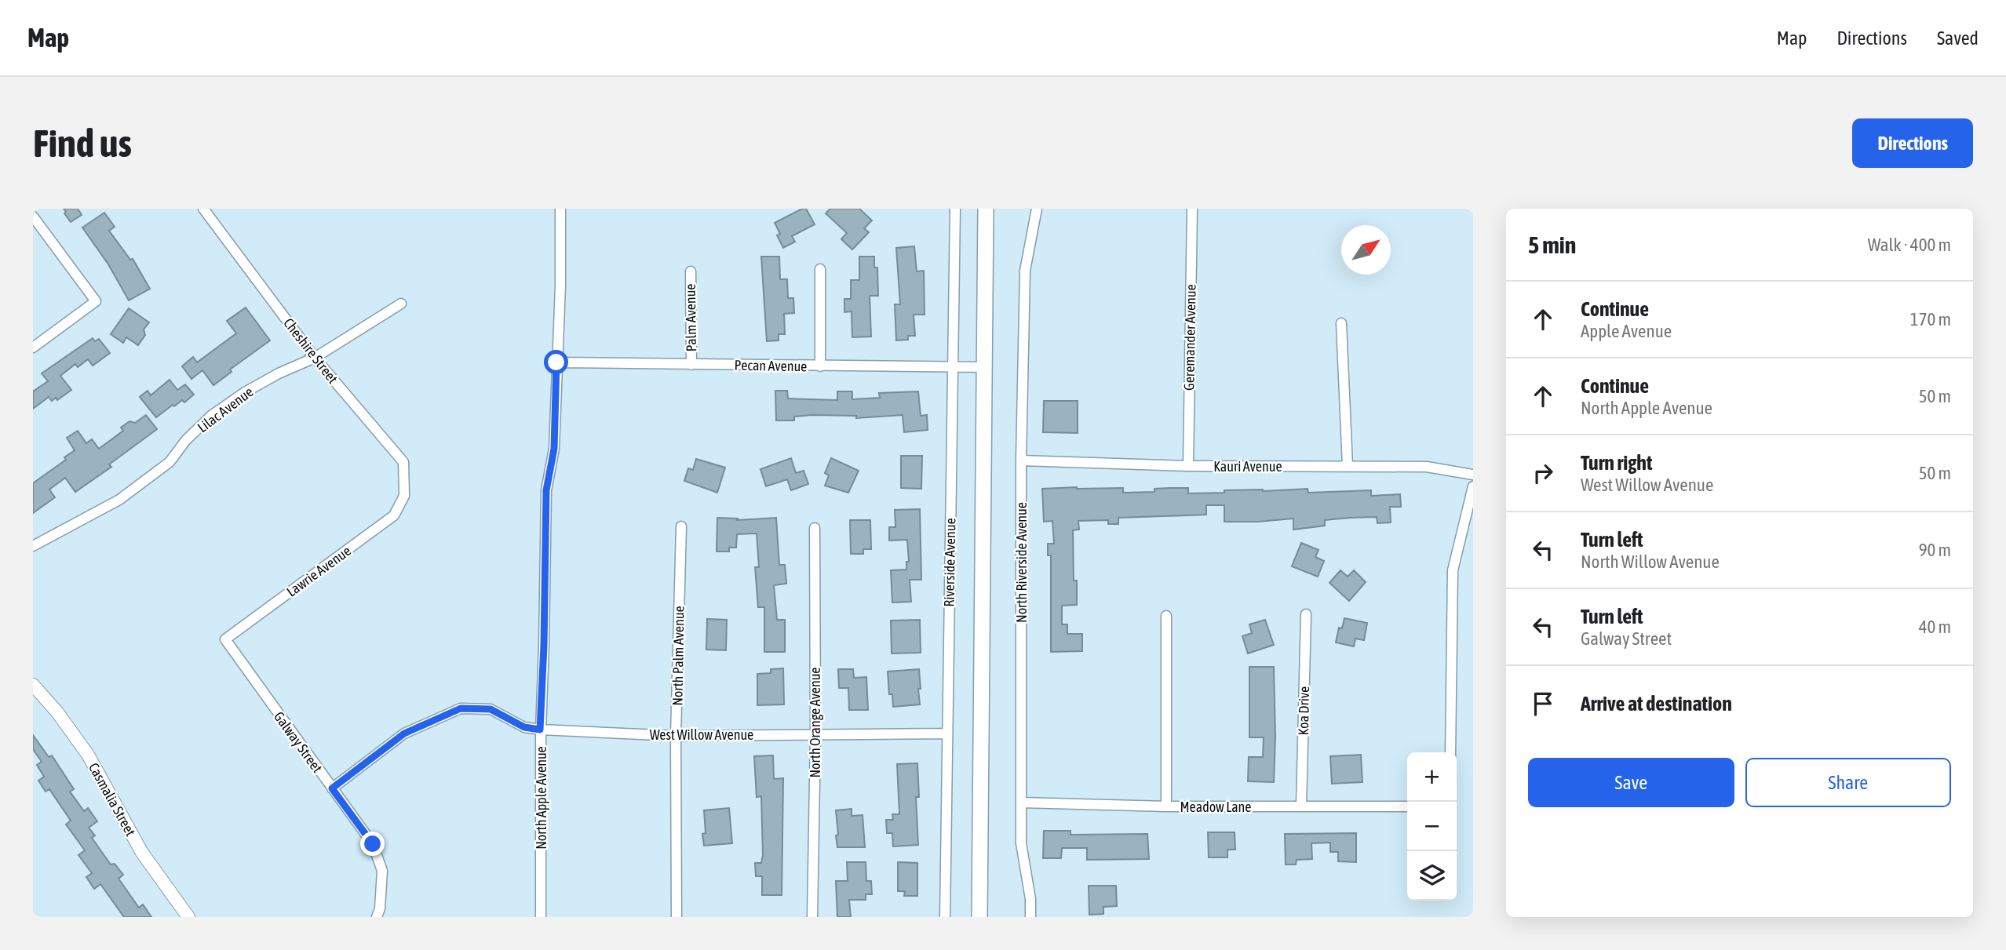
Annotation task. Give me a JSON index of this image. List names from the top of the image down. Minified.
{"streets":{"street":["Palm Avenue","Geremander Avenue","Cheshire Street","Pecan Avenue","Lilac Avenue","Kauri Avenue","Riverside Avenue","North Riverside Avenue","Lawrie Avenue","North Palm Avenue","Koa Drive","North Orange Avenue","West Willow Avenue","Galway Street","North Apple Avenue","Casmalia Street","Meadow Lane"]},"crossings":[["Palm Avenue","Pecan Avenue"],["Geremander Avenue","Kauri Avenue"],["Cheshire Street","Lilac Avenue"],["Cheshire Street","Lawrie Avenue"],["Pecan Avenue","Riverside Avenue"],["Pecan Avenue","North Apple Avenue"],["Kauri Avenue","North Riverside Avenue"],["Riverside Avenue","West Willow Avenue"],["North Riverside Avenue","Meadow Lane"],["Lawrie Avenue","Galway Street"],["North Palm Avenue","West Willow Avenue"],["Koa Drive","Meadow Lane"],["North Orange Avenue","West Willow Avenue"],["West Willow Avenue","Galway Street"],["West Willow Avenue","North Apple Avenue"]],"north":"top right","page":{"header":"Map","nav":["Map","Directions","Saved"],"buttons":["Directions",["Save","Share"]],"title":"Find us","heading":["5 min","Walk · 400 m"],"list":[["Continue","Apple Avenue","170 m"],["Continue","North Apple Avenue","50 m"],["Turn right","West Willow Avenue","50 m"],["Turn left","North Willow Avenue","90 m"],["Turn left","Galway Street","40 m"],"Arrive at destination"],"map_buttons":["+","−"]}}
